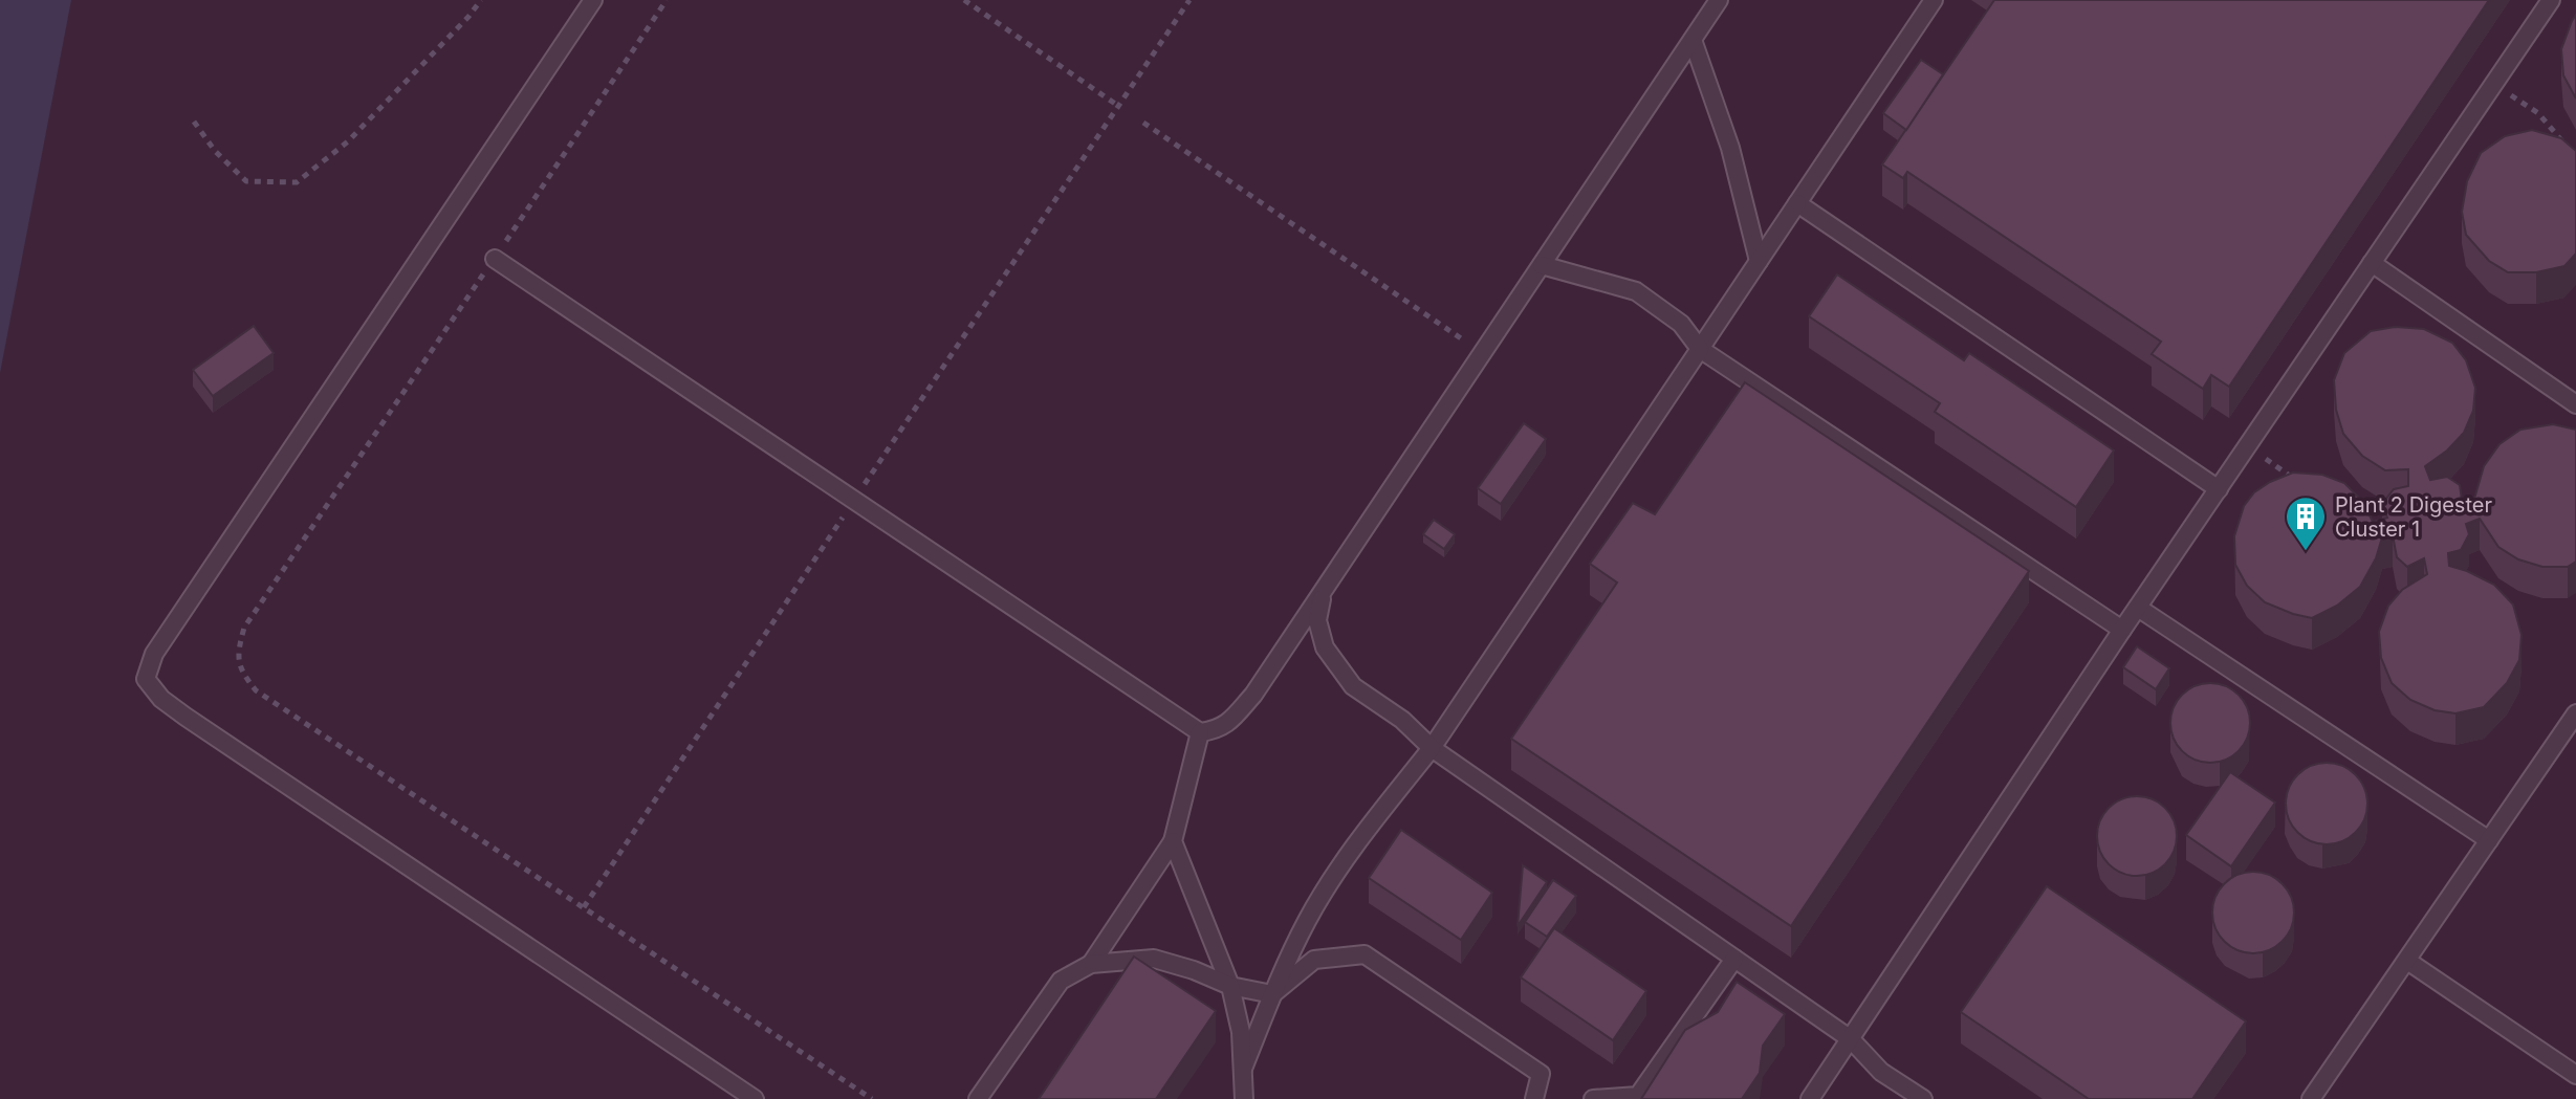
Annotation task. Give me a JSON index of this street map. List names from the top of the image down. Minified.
{"places":{"building":["Plant 2 Digester Cluster 1"]}}
